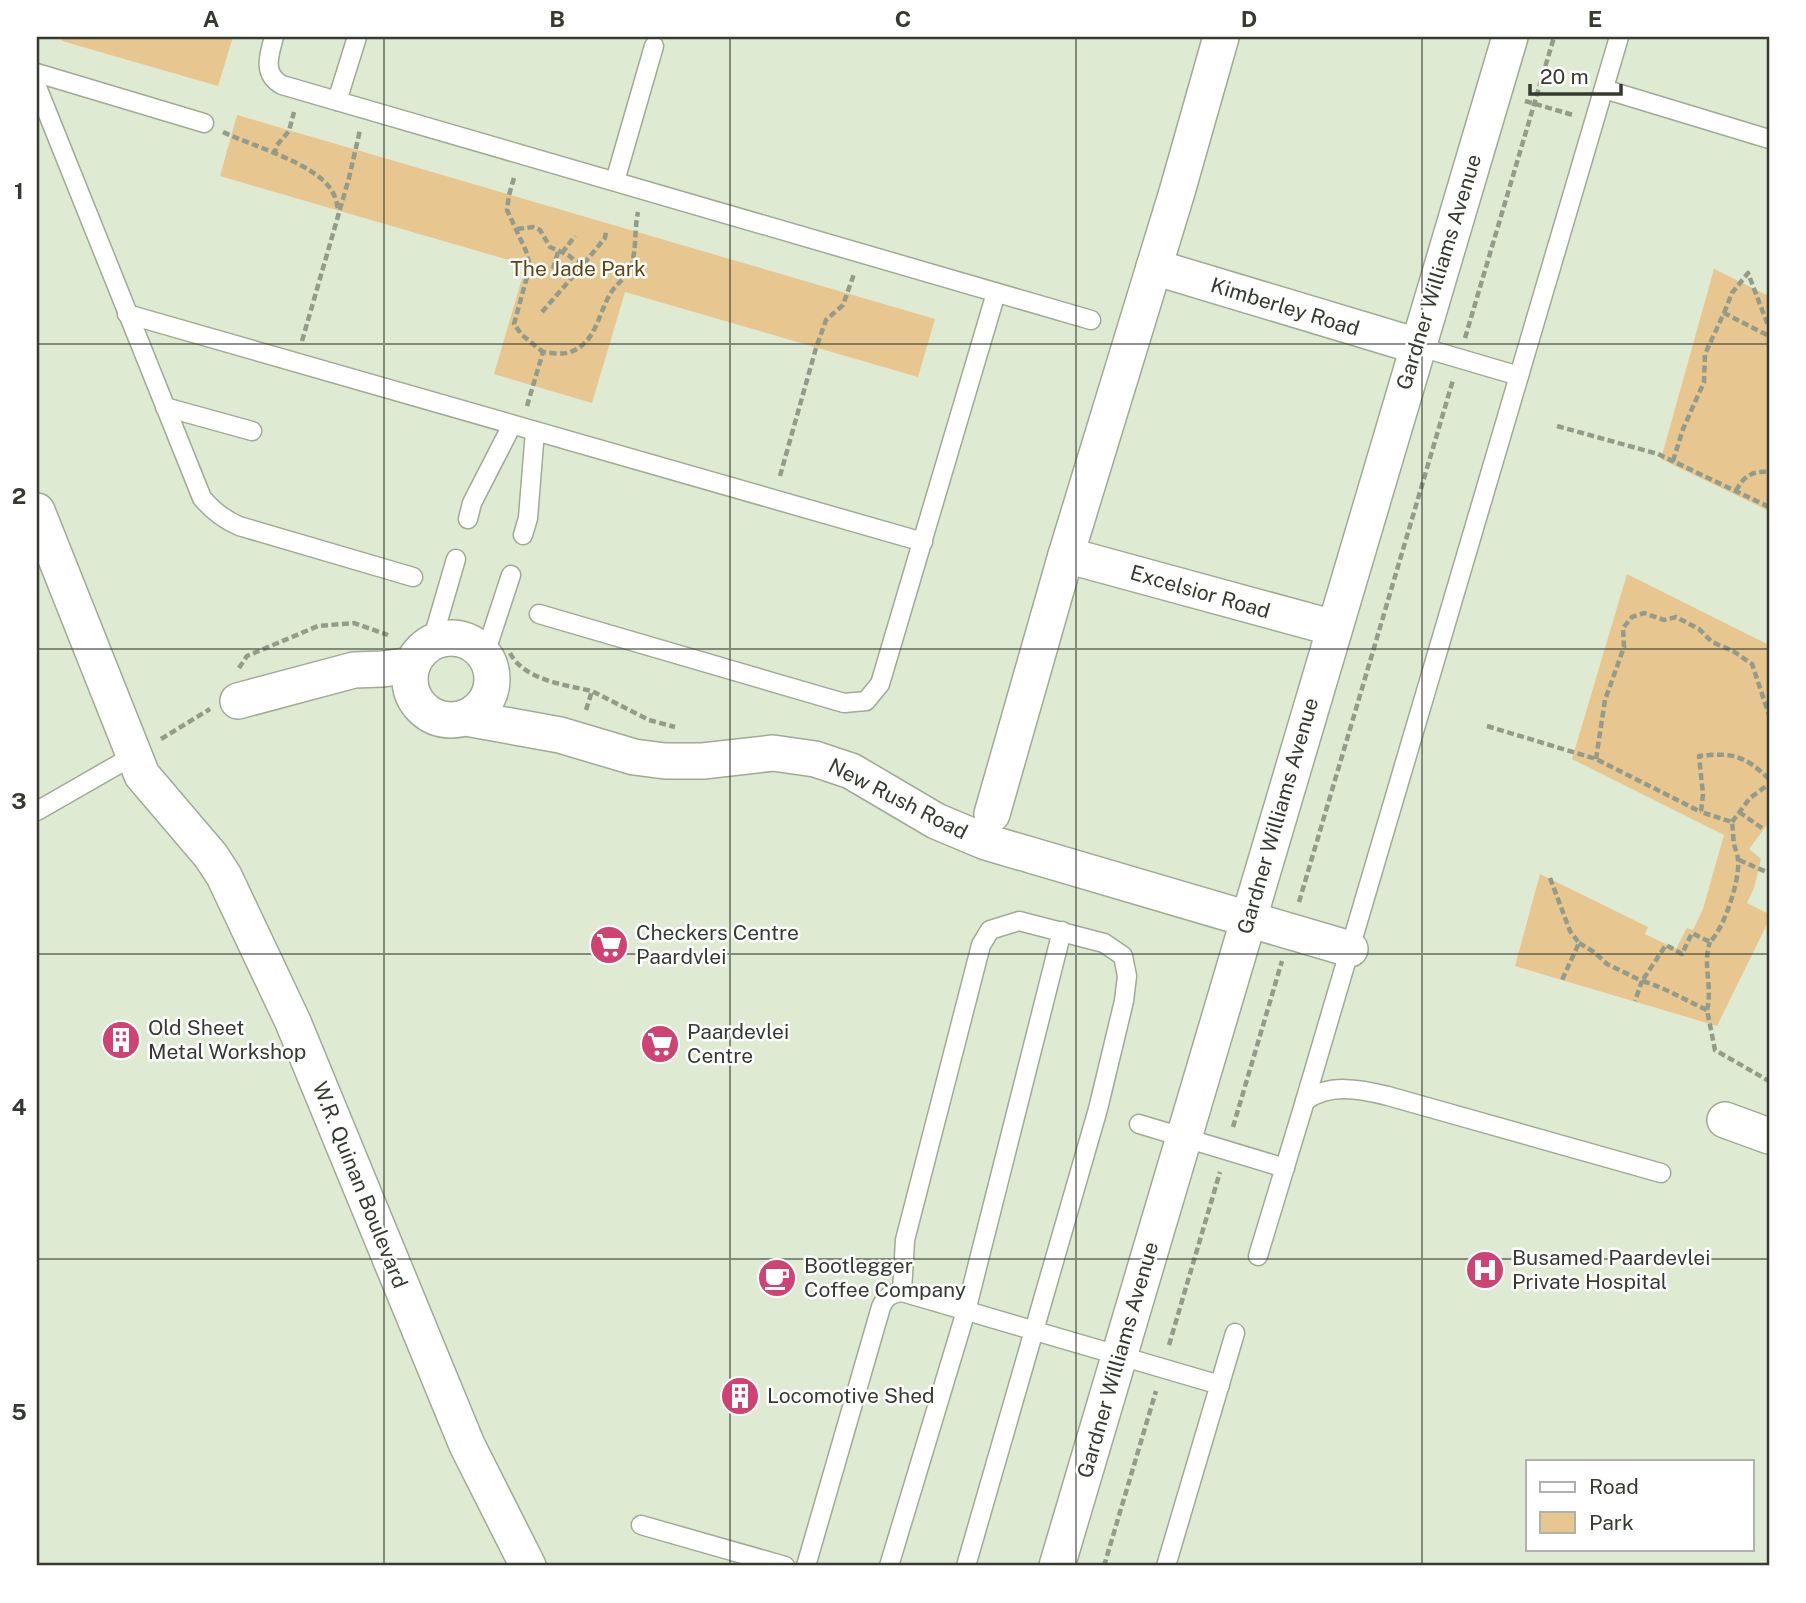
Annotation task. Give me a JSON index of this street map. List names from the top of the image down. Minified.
{"streets":{"street":["Gardner Williams Avenue","Kimberley Road","Excelsior Road","New Rush Road","W.R. Quinan Boulevard"]},"crossings":[["Gardner Williams Avenue","Kimberley Road"],["Gardner Williams Avenue","Excelsior Road"],["Gardner Williams Avenue","New Rush Road"]],"parks":["The Jade Park"],"places":{"supermarket":["Checkers Centre Paardvlei","Paardevlei Centre"],"building":["Old Sheet Metal Workshop","Locomotive Shed"],"hospital":["Busamed Paardevlei Private Hospital"],"cafe":["Bootlegger Coffee Company"]},"legend":["Road","Park"],"scale_bar":"20 m","grid":{"columns":["A","B","C","D","E"],"rows":["1","2","3","4","5"]}}
